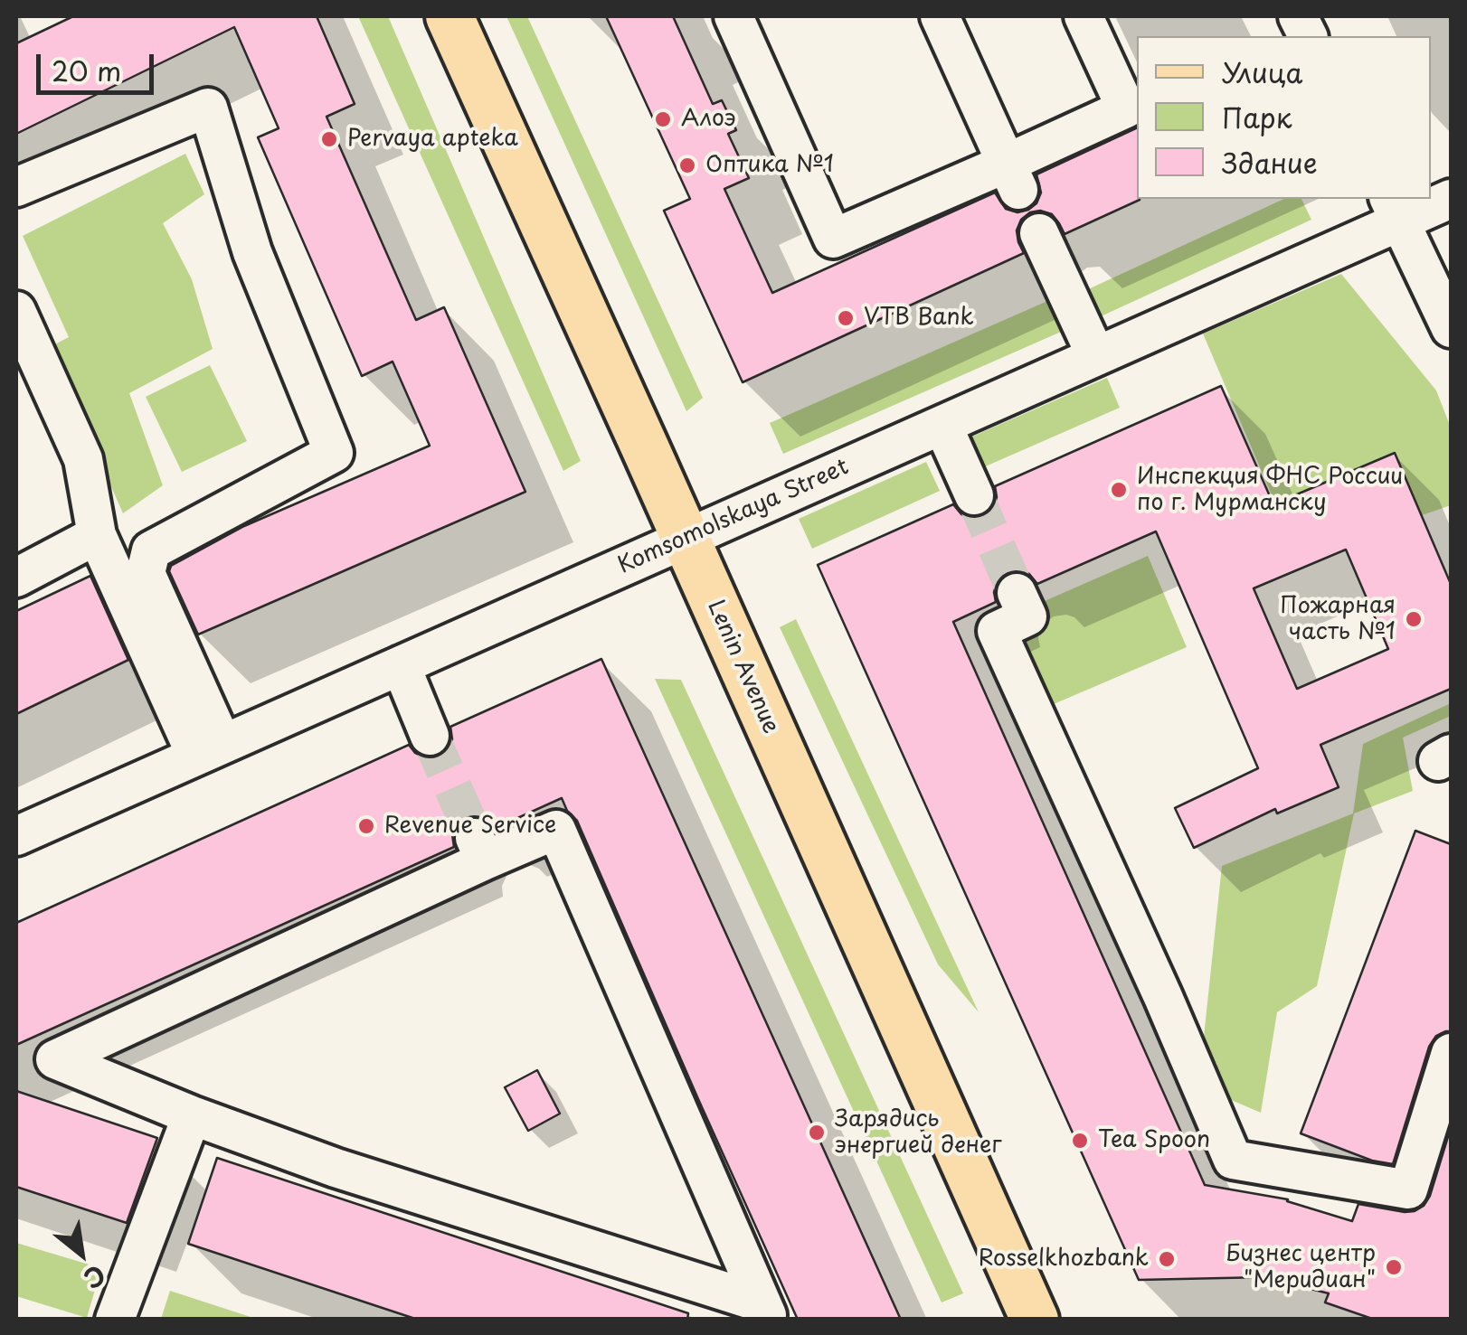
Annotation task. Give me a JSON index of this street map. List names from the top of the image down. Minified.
{"streets":{"main road":["Lenin Avenue"],"street":["Komsomolskaya Street"]},"crossings":[["Komsomolskaya Street","Lenin Avenue"]],"places":["Алоэ","Pervaya apteka","Оптика №1","VTB Bank","Инспекция ФНС России по г. Мурманску","Пожарная часть №1","Revenue Service","Зарядись энергией денег","Tea Spoon","Rosselkhozbank","Бизнес центр \"Меридиан\""],"legend":["Улица","Парк","Здание"],"scale_bar":"20 m","north":"bottom right"}
